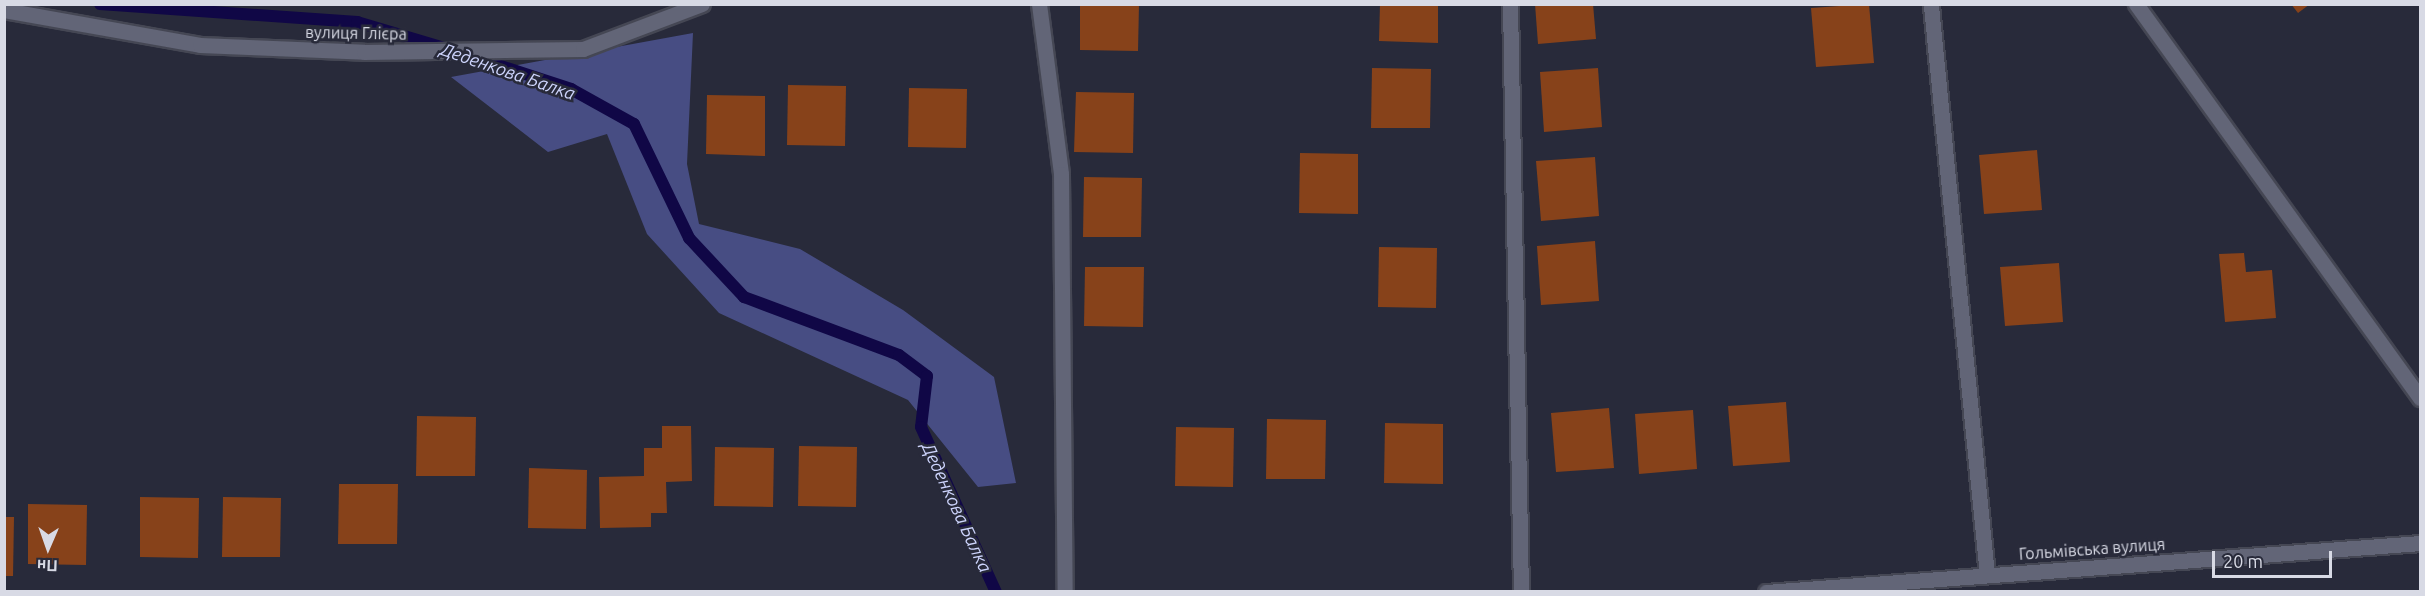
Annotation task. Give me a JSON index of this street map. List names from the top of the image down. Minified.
{"streets":{"street":["вулиця Глієра","Гольмівська вулиця"]},"water":["Деденкова Балка"],"scale_bar":"20 m","north":"bottom"}
